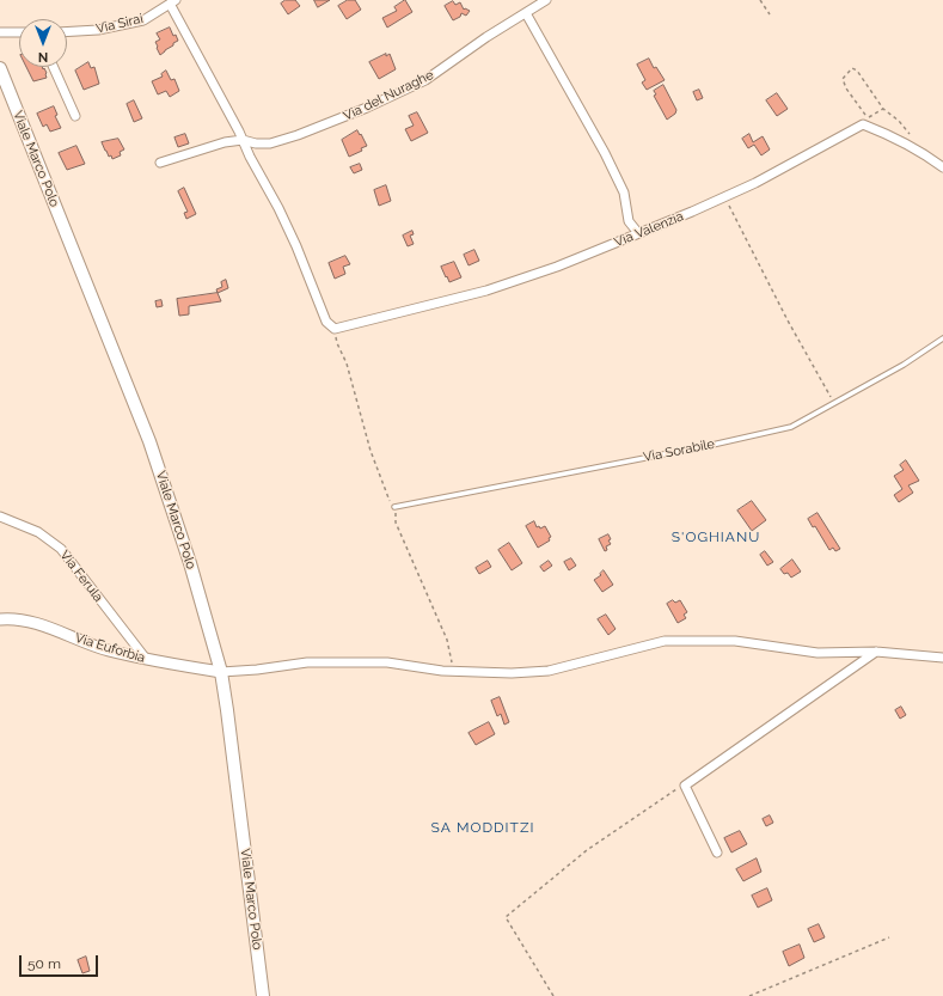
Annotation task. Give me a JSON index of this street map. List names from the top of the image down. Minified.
{"streets":{"main road":["Viale Marco Polo"],"street":["Via Sirai","Via del Nuraghe","Via Valenzia","Via Ferula","Via Euforbia"],"lane":["Via Sorabile"]},"crossings":[["Via del Nuraghe","Via Valenzia"],["Viale Marco Polo","Via Euforbia"],["Via Ferula","Via Euforbia"]],"districts":["S'OGHIANU","SA MODDITZI"],"scale_bar":"50 m","north":"bottom"}
